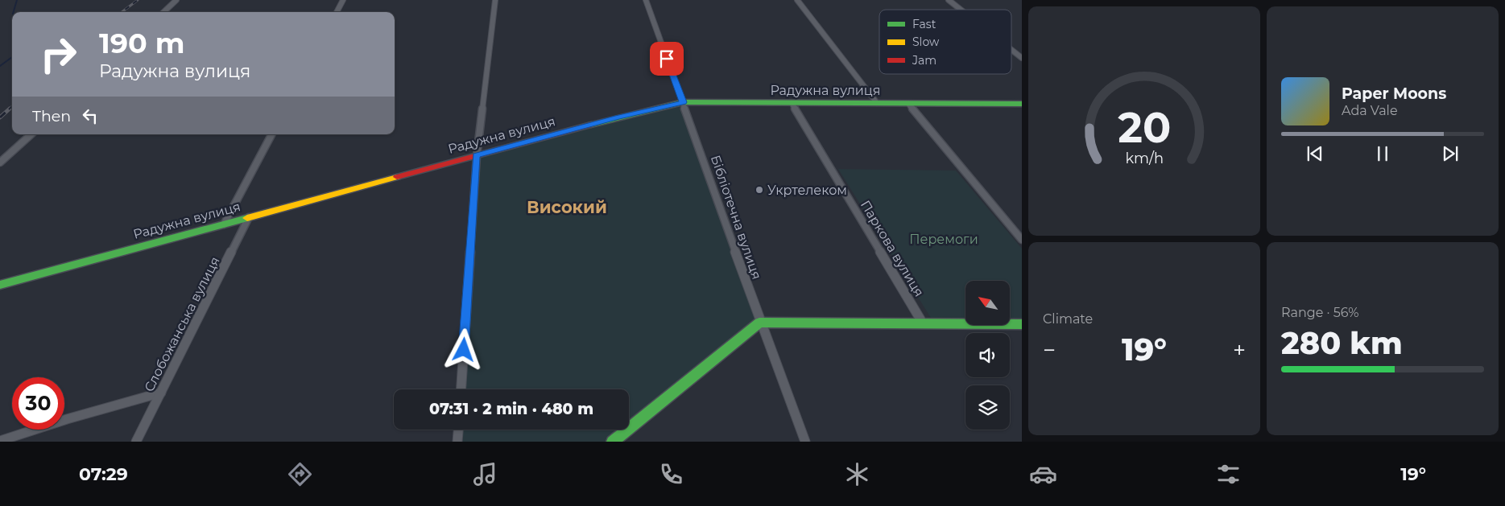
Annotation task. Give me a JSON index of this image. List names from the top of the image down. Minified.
{"streets":{"street":["Радужна вулиця","Бібліотечна вулиця","Паркова вулиця","Слобожанська вулиця"]},"crossings":[["Радужна вулиця","Бібліотечна вулиця"],["Радужна вулиця","Паркова вулиця"],["Радужна вулиця","Слобожанська вулиця"]],"districts":["Високий"],"parks":["Перемоги"],"places":["Укртелеком"],"legend":["Fast","Slow","Jam"],"north":"top left","page":{"turn":["190 m","Радужна вулиця"],"song":["Paper Moons","Ada Vale"],"then":"Then","tile":["Climate",["Range · 56%","280 km"]],"heat":["−","19°","+"],"limit":"30","trip":"07:31 · 2 min · 480 m","tabs":["07:29","19°"],"gauge":["20","km/h"]}}
